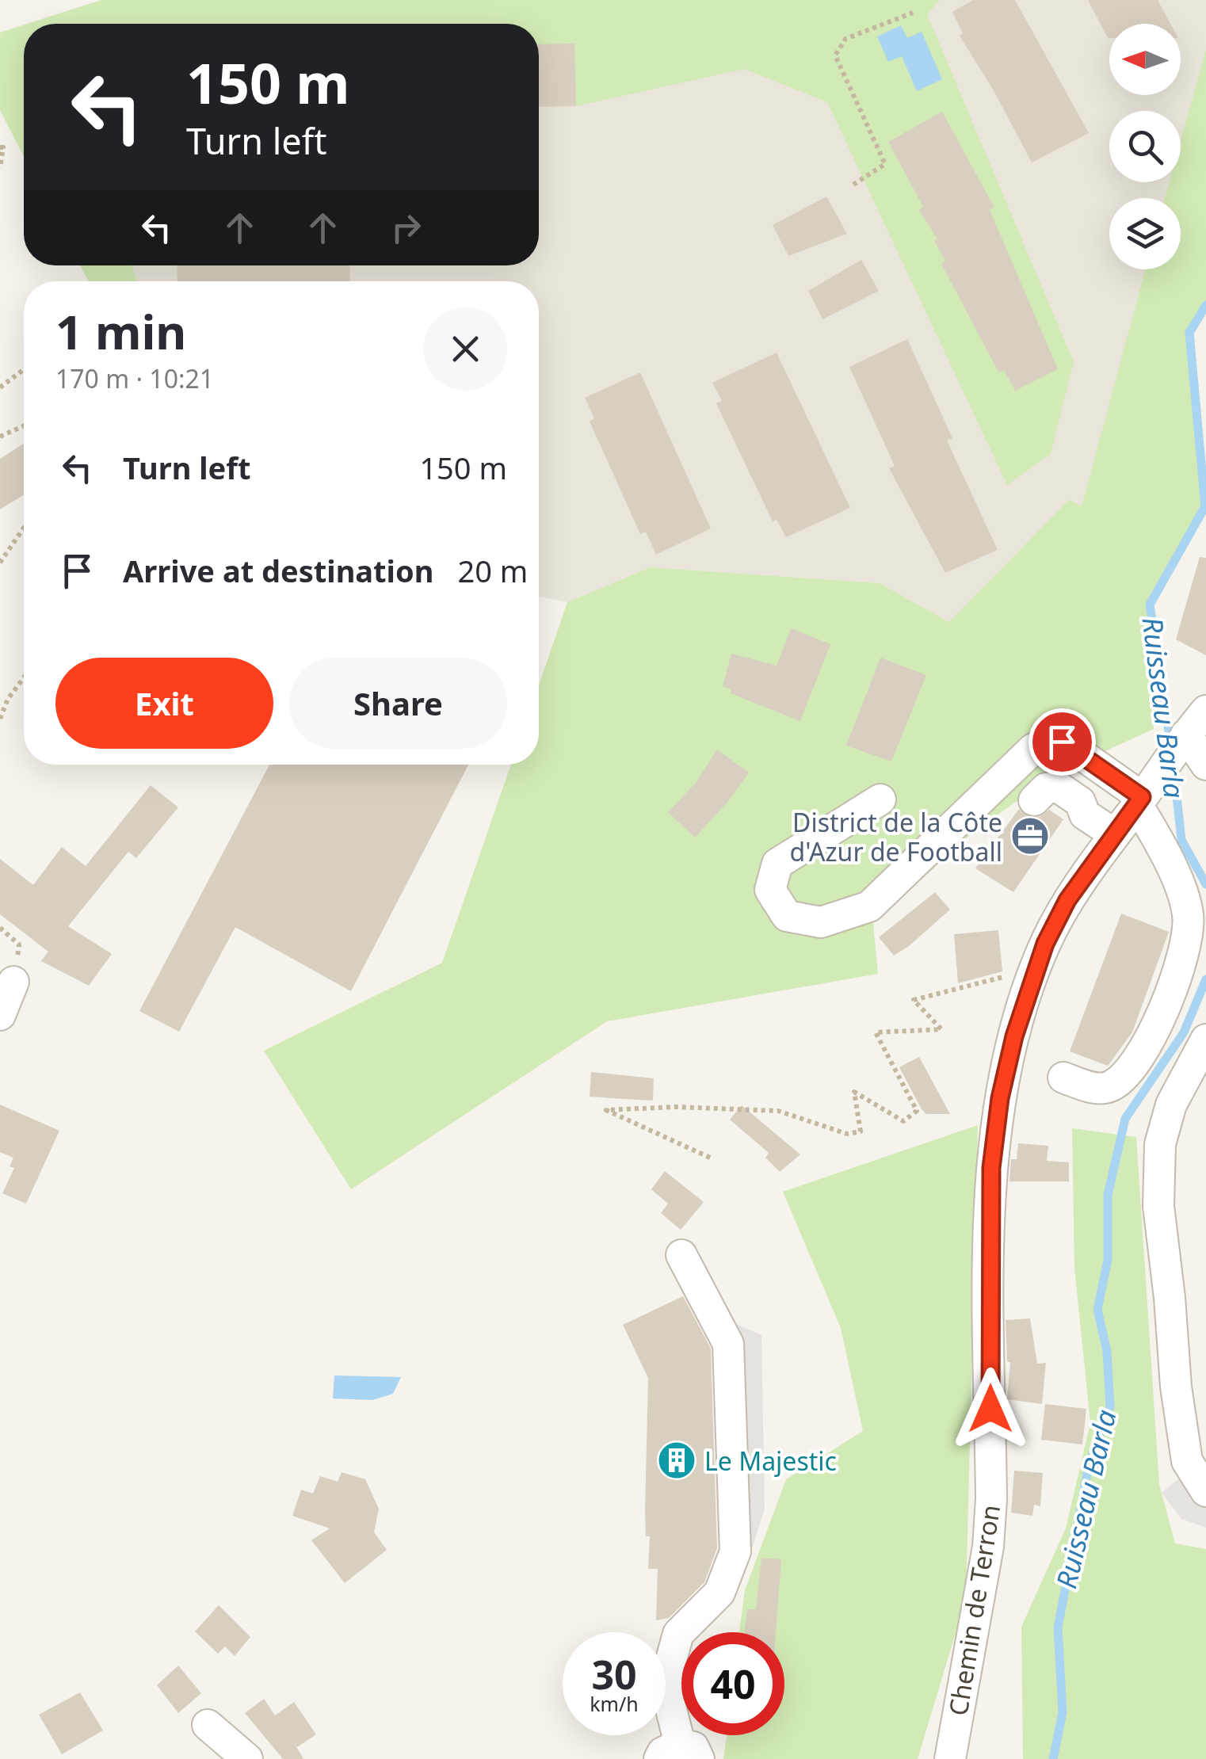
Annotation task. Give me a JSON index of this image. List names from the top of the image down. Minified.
{"streets":{"street":["Chemin de Terron"]},"water":["Ruisseau Barla"],"places":{"office":["District de la Côte d'Azur de Football"],"building":["Le Majestic"]},"north":"left","page":{"turn":["150 m","Turn left"],"heading":["1 min","170 m · 10:21"],"list":[{"name":"Turn left","value":"150 m"},{"name":"Arrive at destination","value":"20 m"}],"buttons":["Exit","Share"],"speed":"30 km/h","limit":"40"}}
